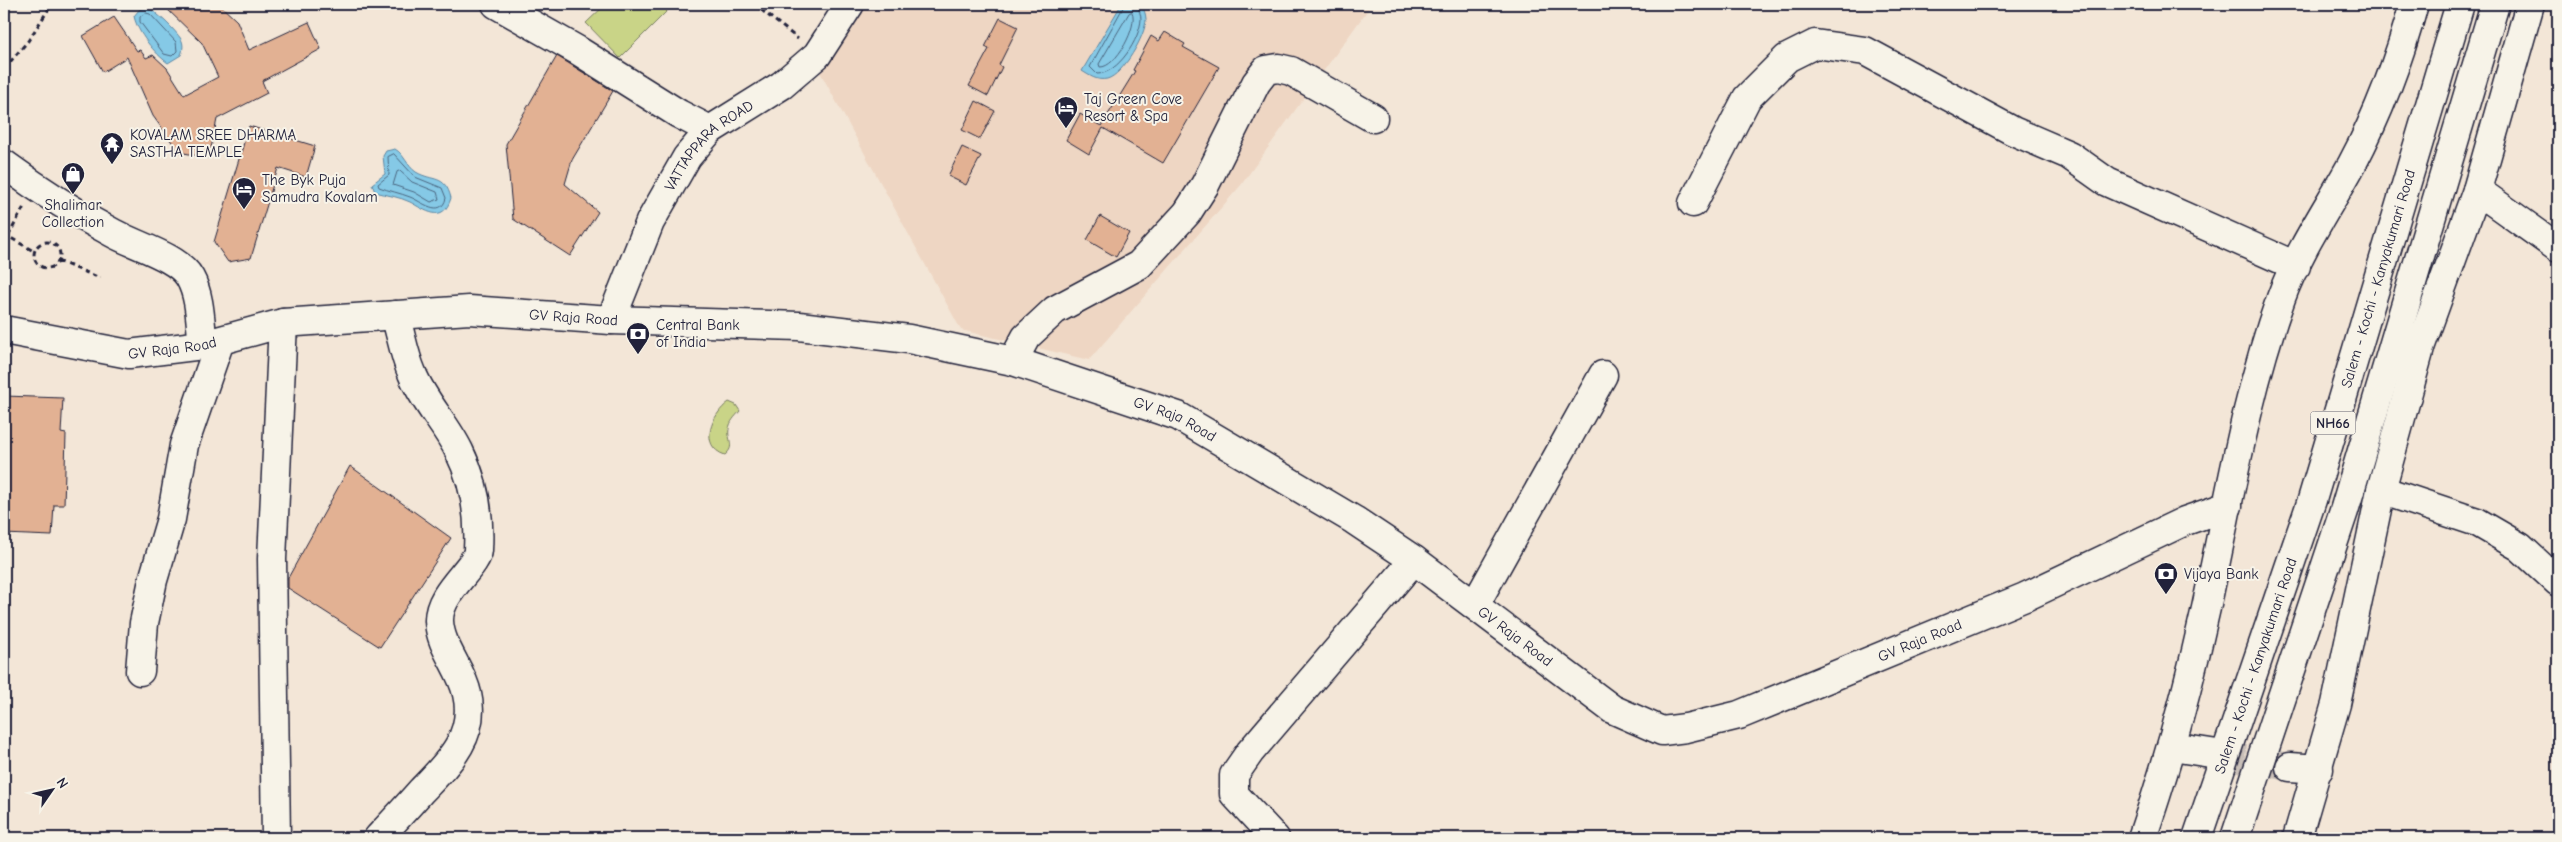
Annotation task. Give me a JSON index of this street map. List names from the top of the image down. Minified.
{"streets":{"main road":["VATTAPPARA ROAD","Salem - Kochi - Kanyakumari Road","GV Raja Road","NH66"]},"crossings":[["VATTAPPARA ROAD","GV Raja Road"]],"places":{"hotel":["Taj Green Cove Resort & Spa","The Byk Puja Samudra Kovalam"],"temple":["KOVALAM SREE DHARMA SASTHA TEMPLE"],"shop":["Shalimar Collection"],"bank":["Central Bank of India","Vijaya Bank"]},"north":"top right"}
